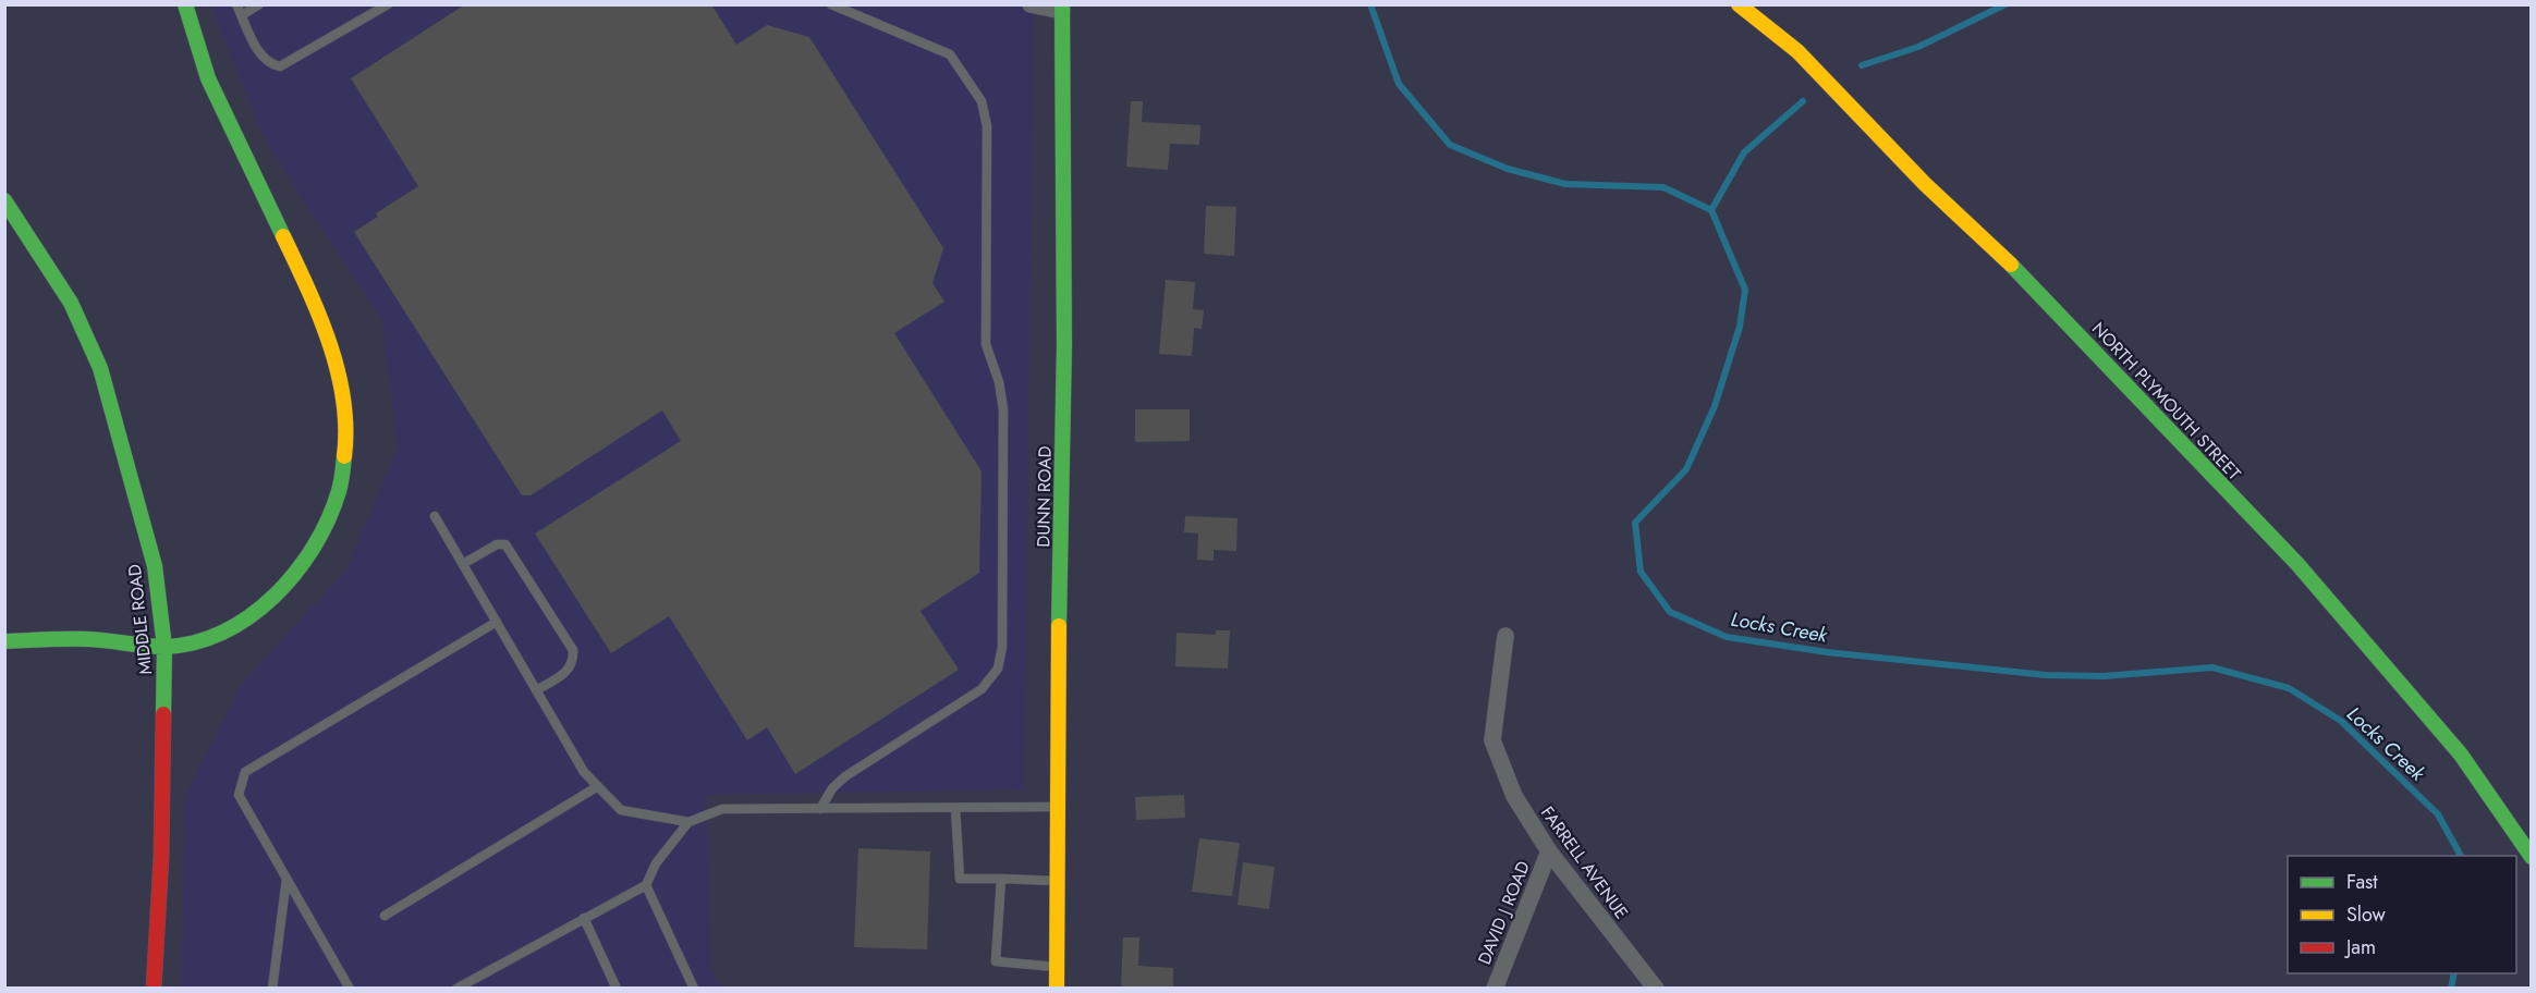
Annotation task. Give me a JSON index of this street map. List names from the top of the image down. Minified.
{"streets":{"main road":["NORTH PLYMOUTH STREET","DUNN ROAD","MIDDLE ROAD"],"street":["FARRELL AVENUE","DAVID J ROAD"]},"crossings":[["FARRELL AVENUE","DAVID J ROAD"]],"water":["Locks Creek"],"legend":["Fast","Slow","Jam"]}
